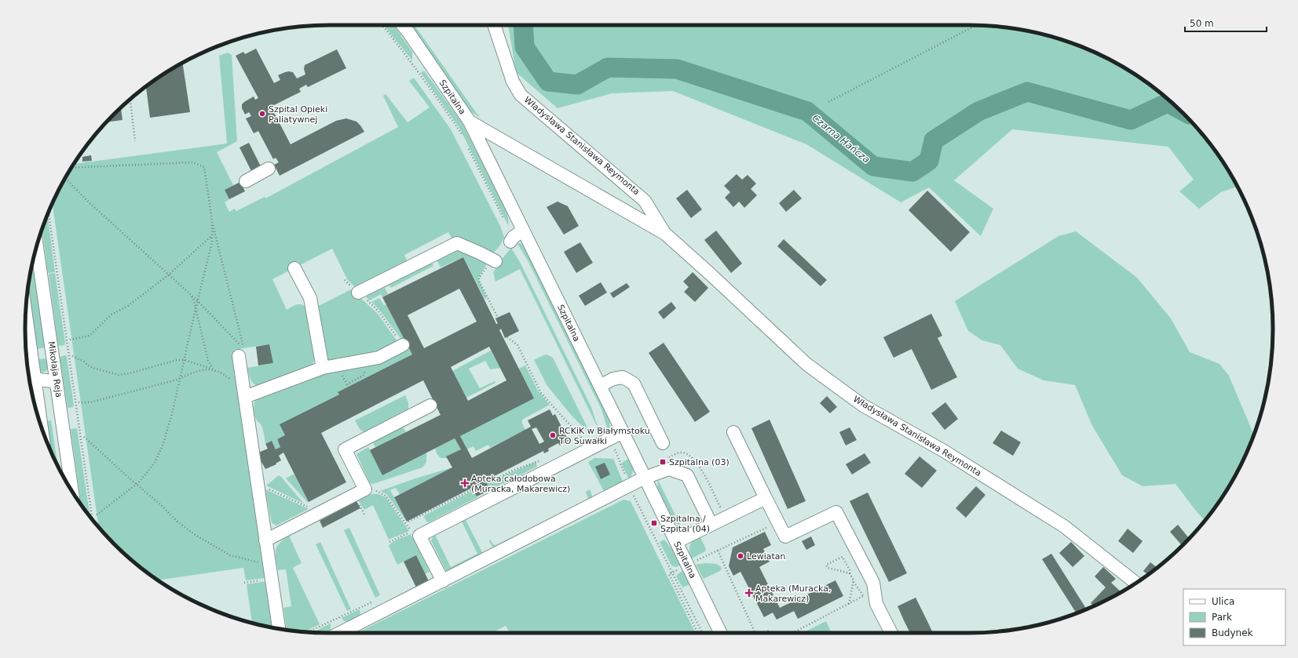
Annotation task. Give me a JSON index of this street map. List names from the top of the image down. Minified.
{"streets":{"street":["Szpitalna","Władysława Stanisława Reymonta","Mikołaja Reja"]},"crossings":[["Szpitalna","Władysława Stanisława Reymonta"]],"water":["Czarna Hańcza"],"places":{"other":["Szpital Opieki Paliatywnej","RCKiK w Białymstoku TO Suwałki","Lewiatan"],"transit":["Szpitalna (03)","Szpitalna / Szpital (04)"],"health":["Apteka całodobowa (Muracka, Makarewicz)","Apteka (Muracka, Makarewicz)"]},"legend":["Ulica","Park","Budynek"],"scale_bar":"50 m"}
